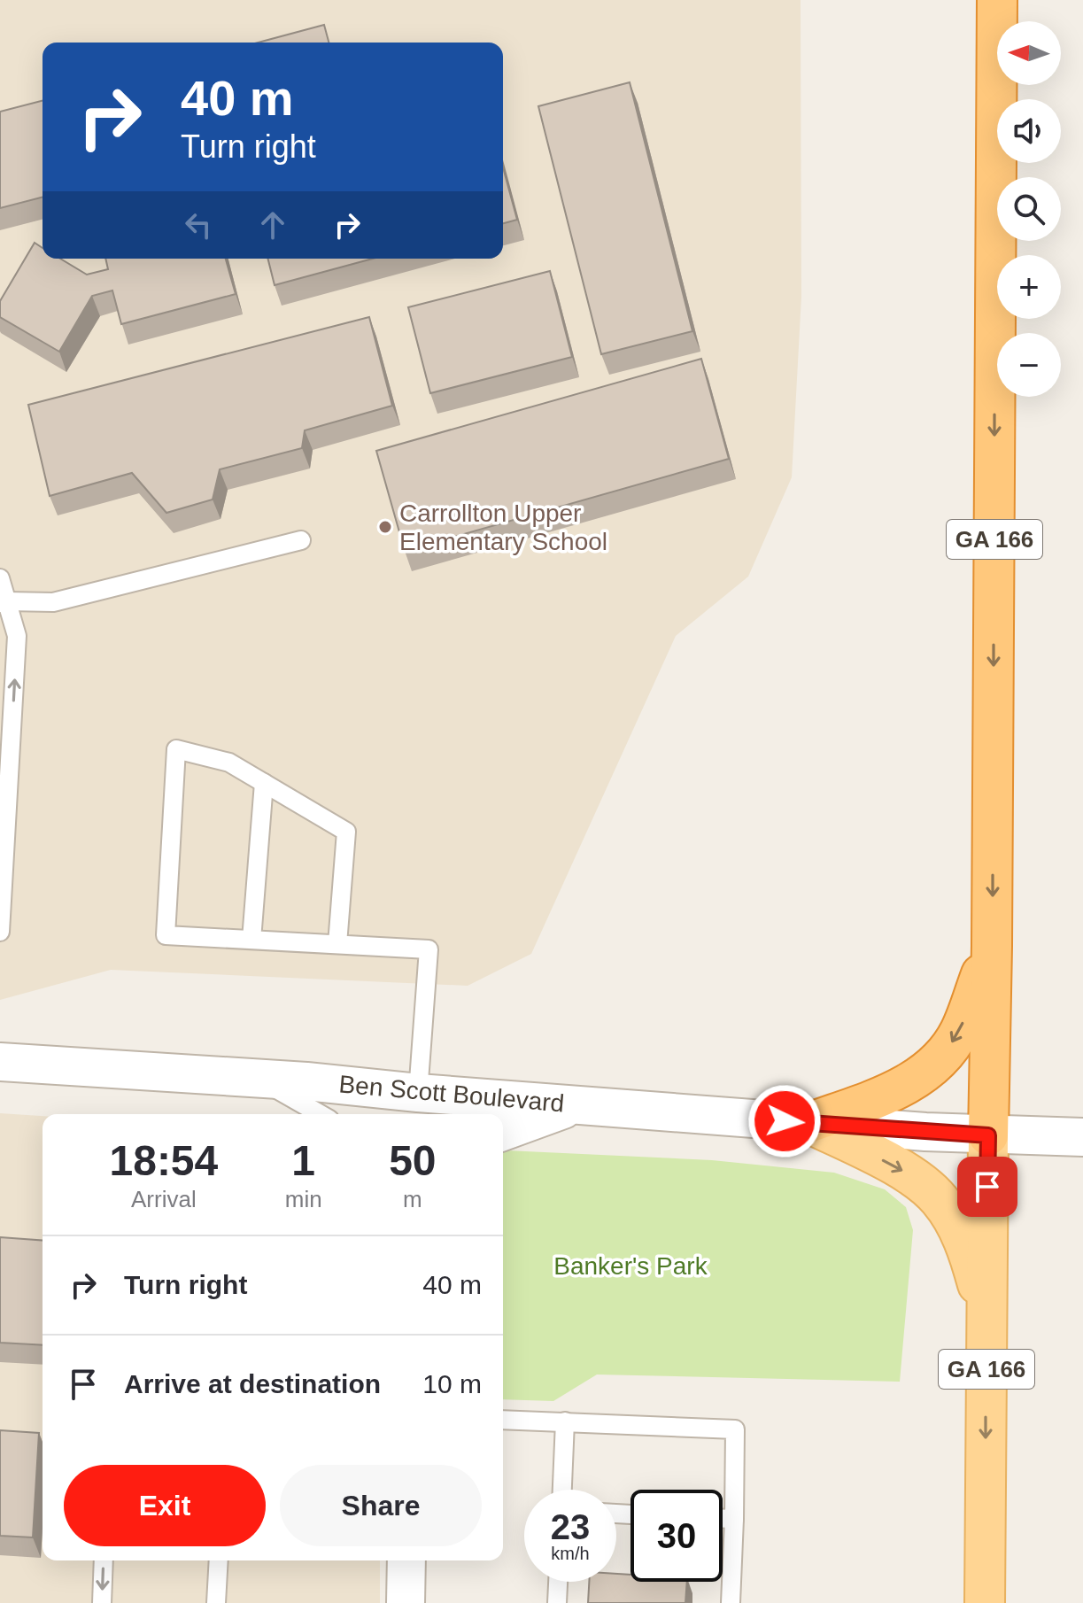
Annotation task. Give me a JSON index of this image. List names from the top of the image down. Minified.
{"streets":{"highway":["GA 166"],"street":["Ben Scott Boulevard"]},"crossings":[["GA 166","Ben Scott Boulevard"]],"parks":["Banker's Park"],"places":["Carrollton Upper Elementary School"],"north":"left","page":{"map_buttons":["+","−"],"turn":["40 m","Turn right"],"eta":["18:54","Arrival","1","min","50","m"],"list":[{"name":"Turn right","value":"40 m"},{"name":"Arrive at destination","value":"10 m"}],"buttons":["Exit","Share"],"speed":"23 km/h","limit":"30"}}
